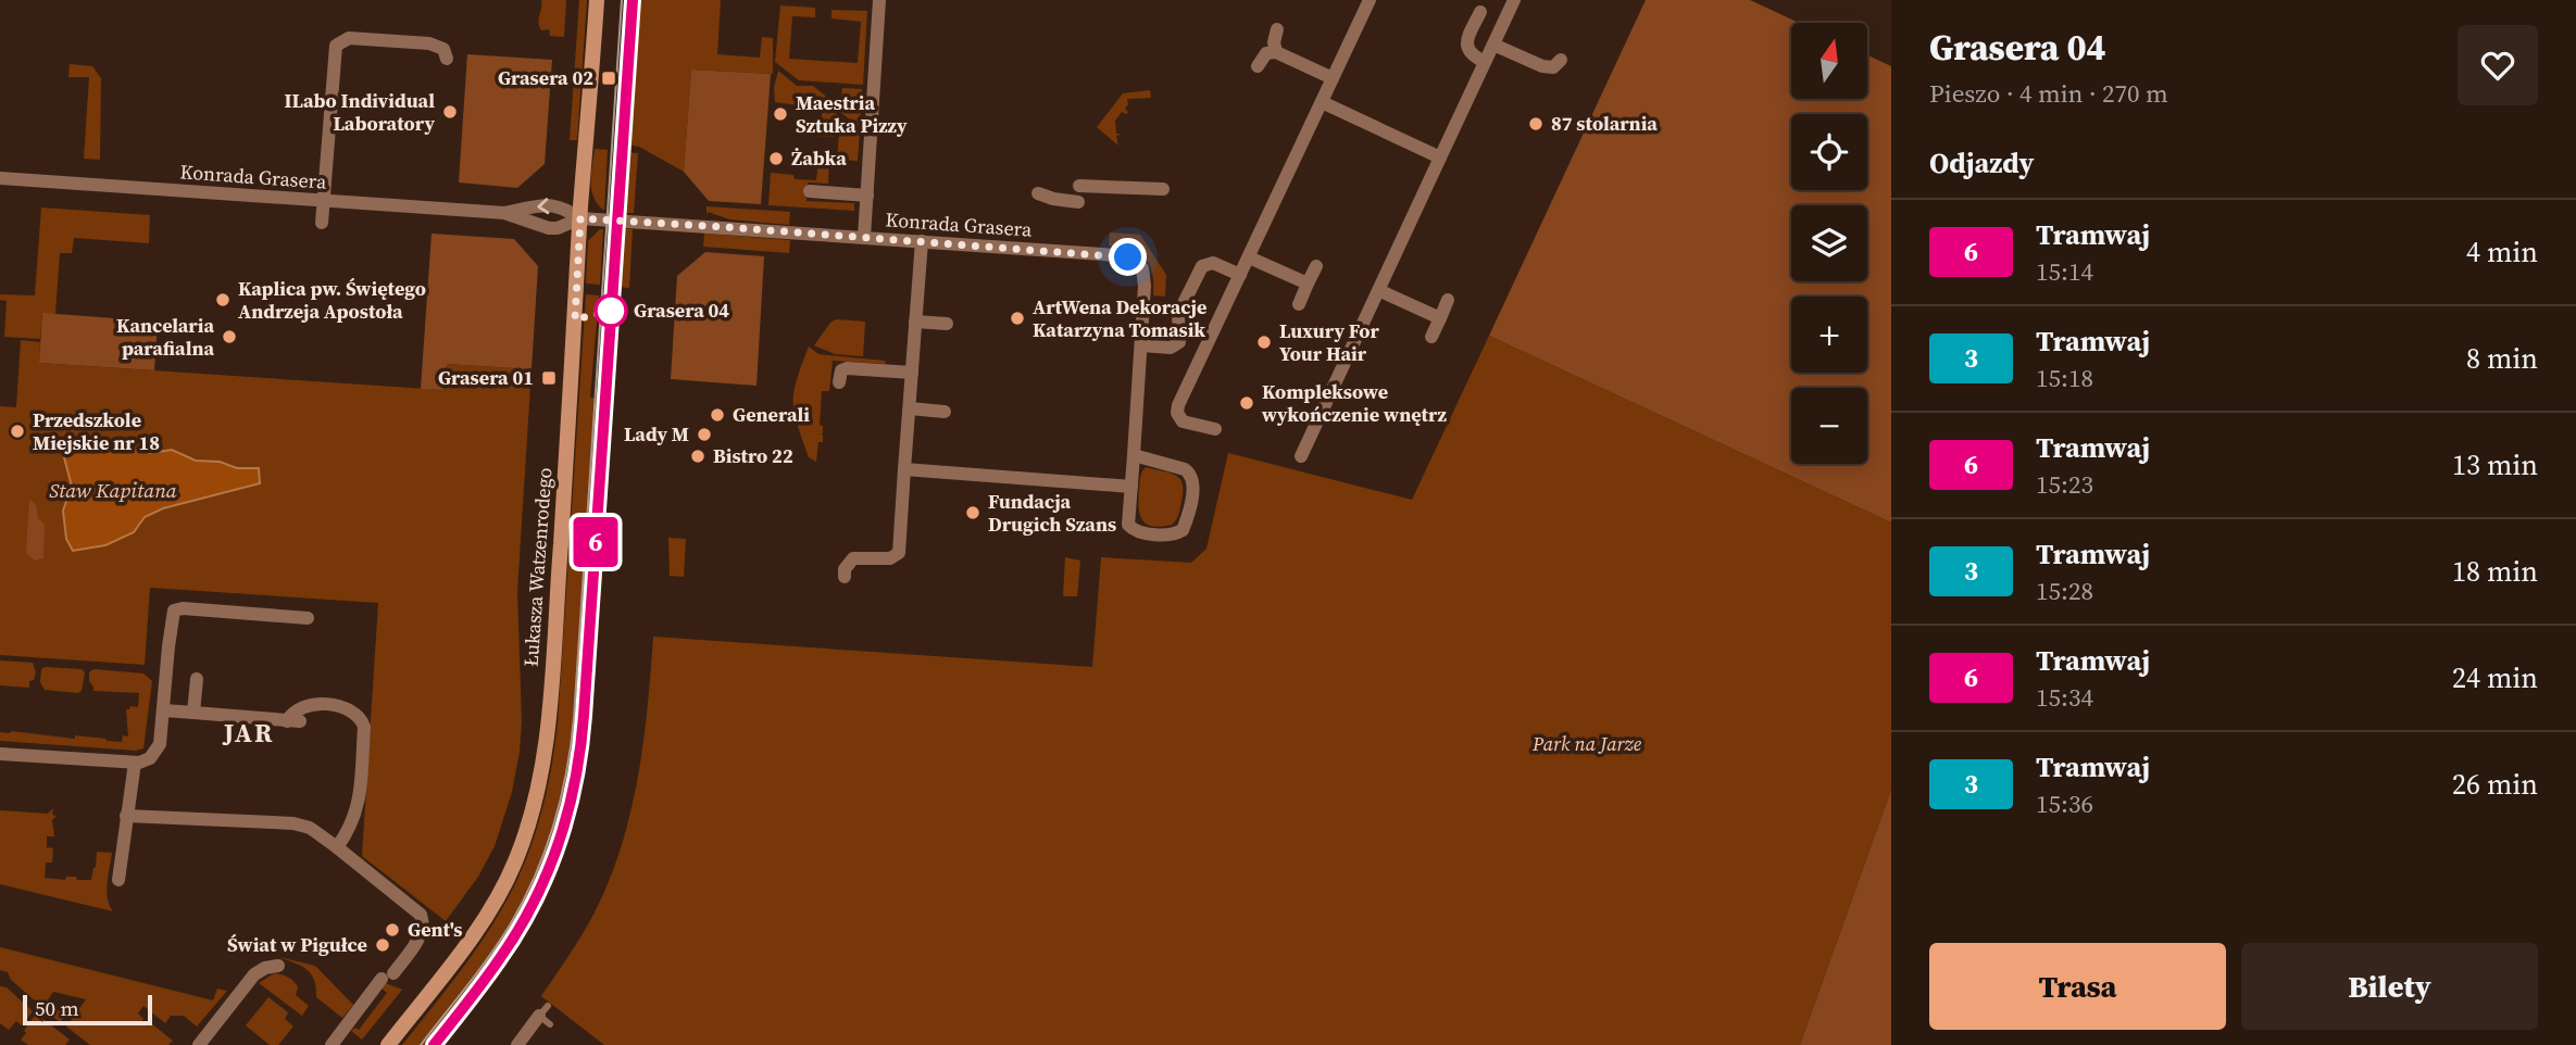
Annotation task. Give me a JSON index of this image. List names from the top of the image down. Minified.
{"streets":{"street":["Konrada Grasera","Łukasza Watzenrodego"]},"crossings":[["Konrada Grasera","Łukasza Watzenrodego"]],"districts":["JAR"],"water":["Staw Kapitana"],"parks":["Park na Jarze"],"places":{"transit":["Grasera 02","Grasera 01"],"other":["ILabo Individual Laboratory","Maestria Sztuka Pizzy","87 stolarnia","Żabka","Kaplica pw. Świętego Andrzeja Apostoła","Grasera 04","ArtWena Dekoracje Katarzyna Tomasik","Kancelaria parafialna","Luxury For Your Hair","Kompleksowe wykończenie wnętrz","Generali","Przedszkole Miejskie nr 18","Lady M","Bistro 22","Fundacja Drugich Szans","Gent's","Świat w Pigułce"]},"lines":["tram line 6"],"scale_bar":"50 m","north":"top","page":{"on_map":"6","heading":[["Grasera 04","Pieszo · 4 min · 270 m"],"Odjazdy"],"map_buttons":["+","−"],"list":[{"mark":"6","name":"Tramwaj","note":"15:14","value":"4 min"},{"mark":"3","name":"Tramwaj","note":"15:18","value":"8 min"},{"mark":"6","name":"Tramwaj","note":"15:23","value":"13 min"},{"mark":"3","name":"Tramwaj","note":"15:28","value":"18 min"},{"mark":"6","name":"Tramwaj","note":"15:34","value":"24 min"},{"mark":"3","name":"Tramwaj","note":"15:36","value":"26 min"}],"buttons":["Trasa","Bilety"],"scale":"50 m"}}
